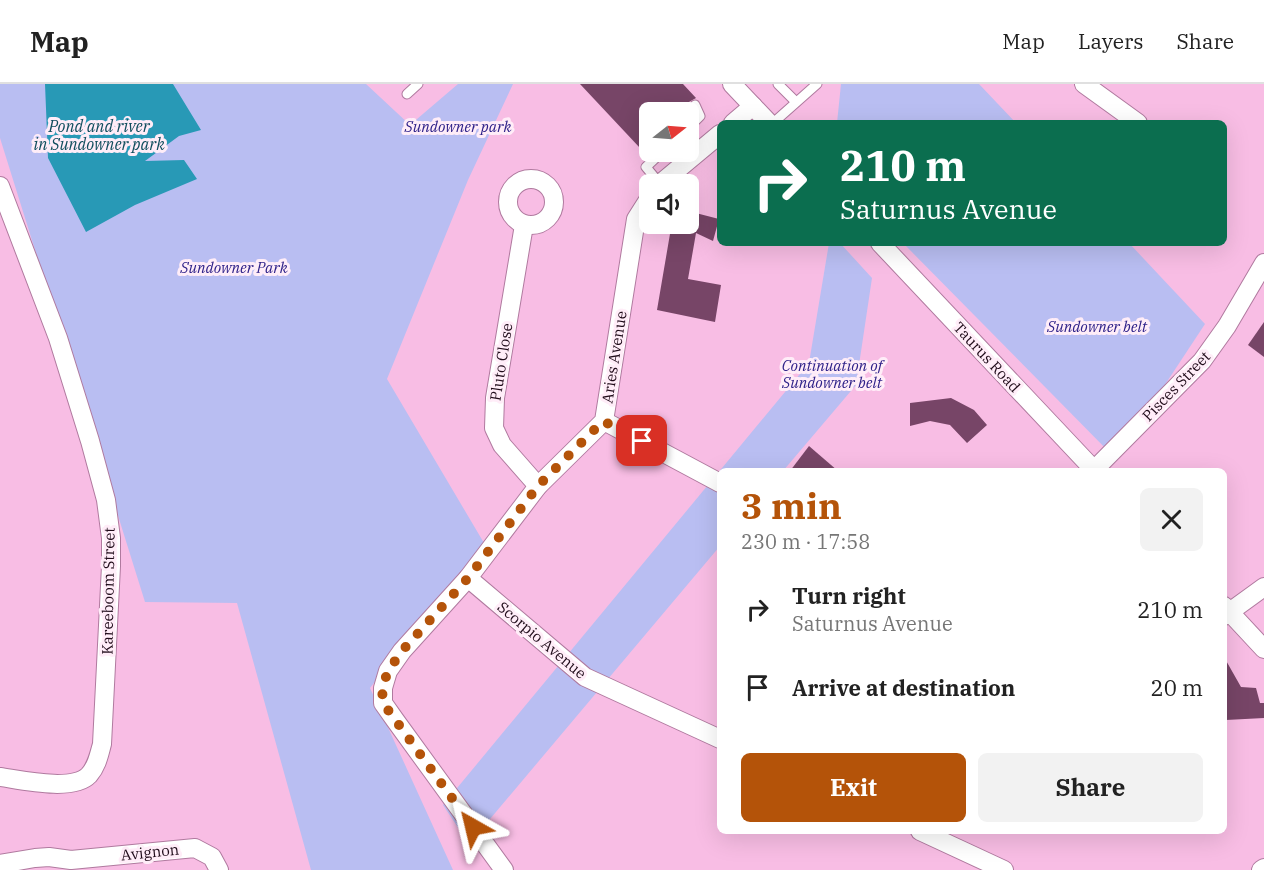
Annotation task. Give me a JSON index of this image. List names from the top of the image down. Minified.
{"streets":{"street":["Aries Avenue","Taurus Road","Pluto Close","Pisces Street","Kareeboom Street","Scorpio Avenue","Avignon"]},"crossings":[["Aries Avenue","Pluto Close"],["Aries Avenue","Scorpio Avenue"]],"water":["Pond and river in Sundowner park"],"parks":["Sundowner park","Sundowner Park","Sundowner belt","Continuation of Sundowner belt"],"north":"right","page":{"header":"Map","nav":["Map","Layers","Share"],"turn":["210 m","Saturnus Avenue"],"heading":["3 min","230 m · 17:58"],"list":[{"name":"Turn right","note":"Saturnus Avenue","value":"210 m"},{"name":"Arrive at destination","value":"20 m"}],"buttons":["Exit","Share"]}}
